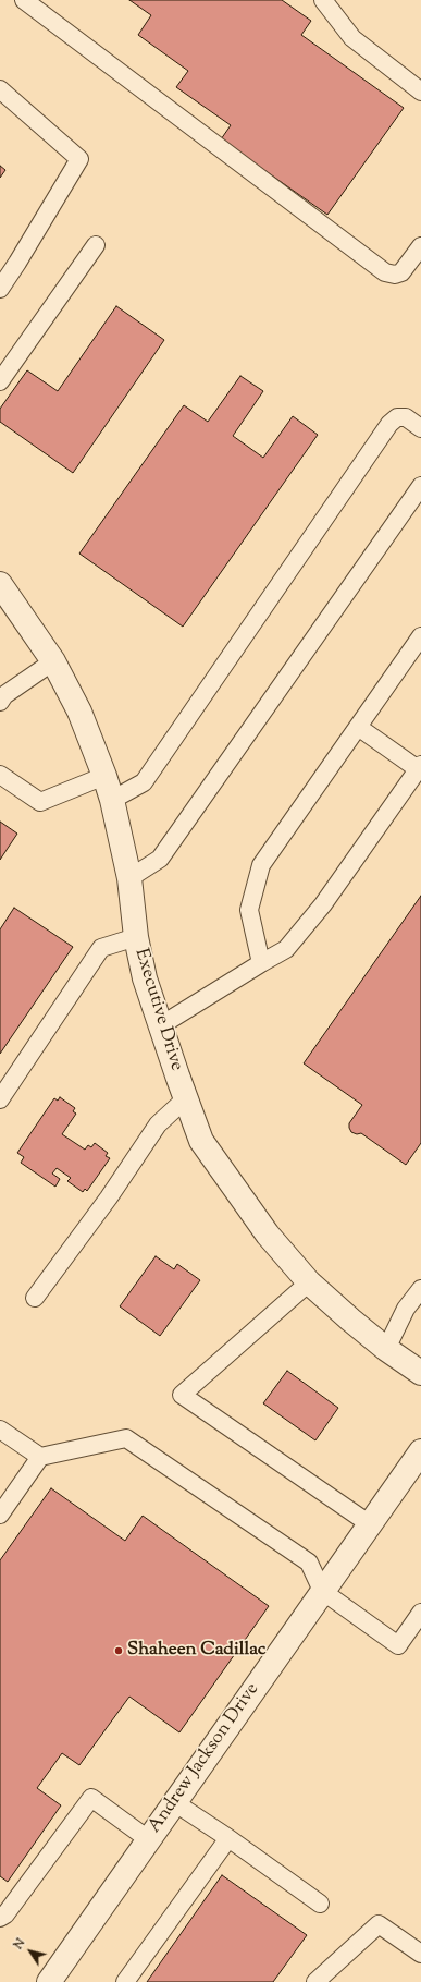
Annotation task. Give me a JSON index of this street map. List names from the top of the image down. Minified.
{"streets":{"street":["Executive Drive","Andrew Jackson Drive"]},"places":["Shaheen Cadillac"],"north":"top left"}
